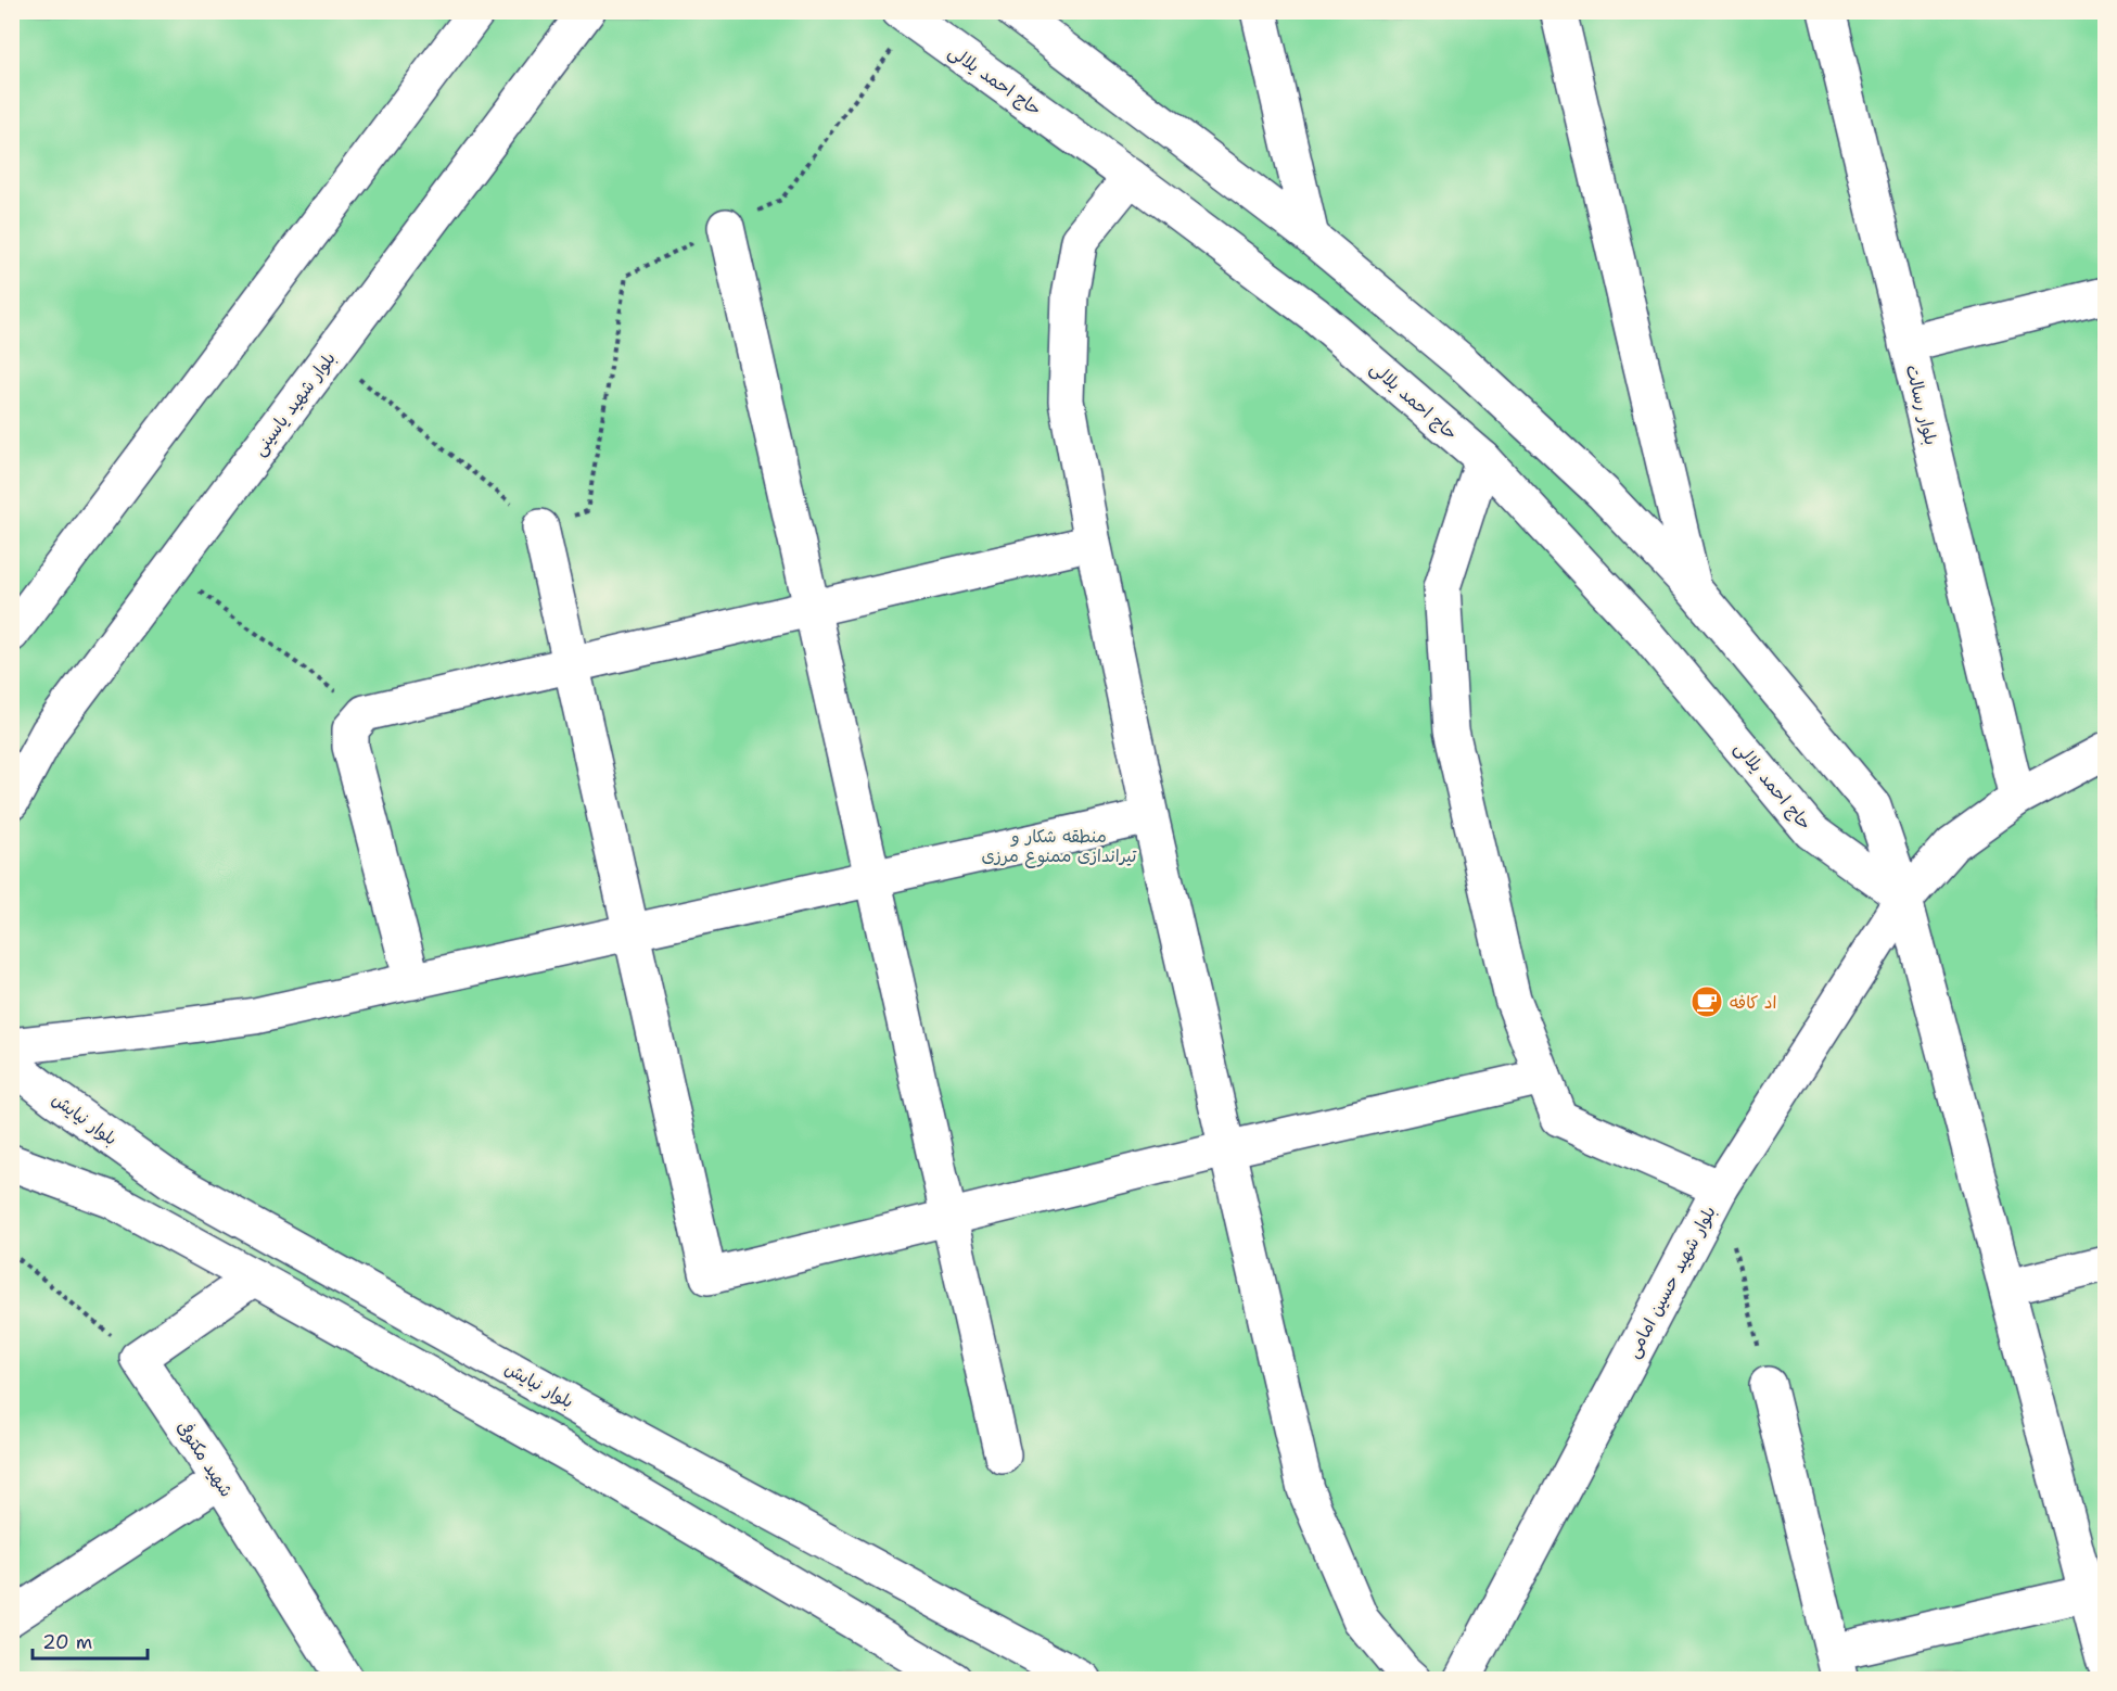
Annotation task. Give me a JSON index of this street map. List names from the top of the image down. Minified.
{"streets":{"street":["حاج احمد یلالی","بلوار شهید یاسینی","بلوار رسالت","بلوار نیایش","بلوار شهید حسین امامی","شهید مکتوفی"]},"crossings":[["حاج احمد یلالی","بلوار شهید حسین امامی"],["بلوار رسالت","بلوار شهید حسین امامی"]],"parks":["منطقه شکار و تیراندازی ممنوع مرزی"],"places":{"cafe":["اد کافه"]},"scale_bar":"20 m"}
